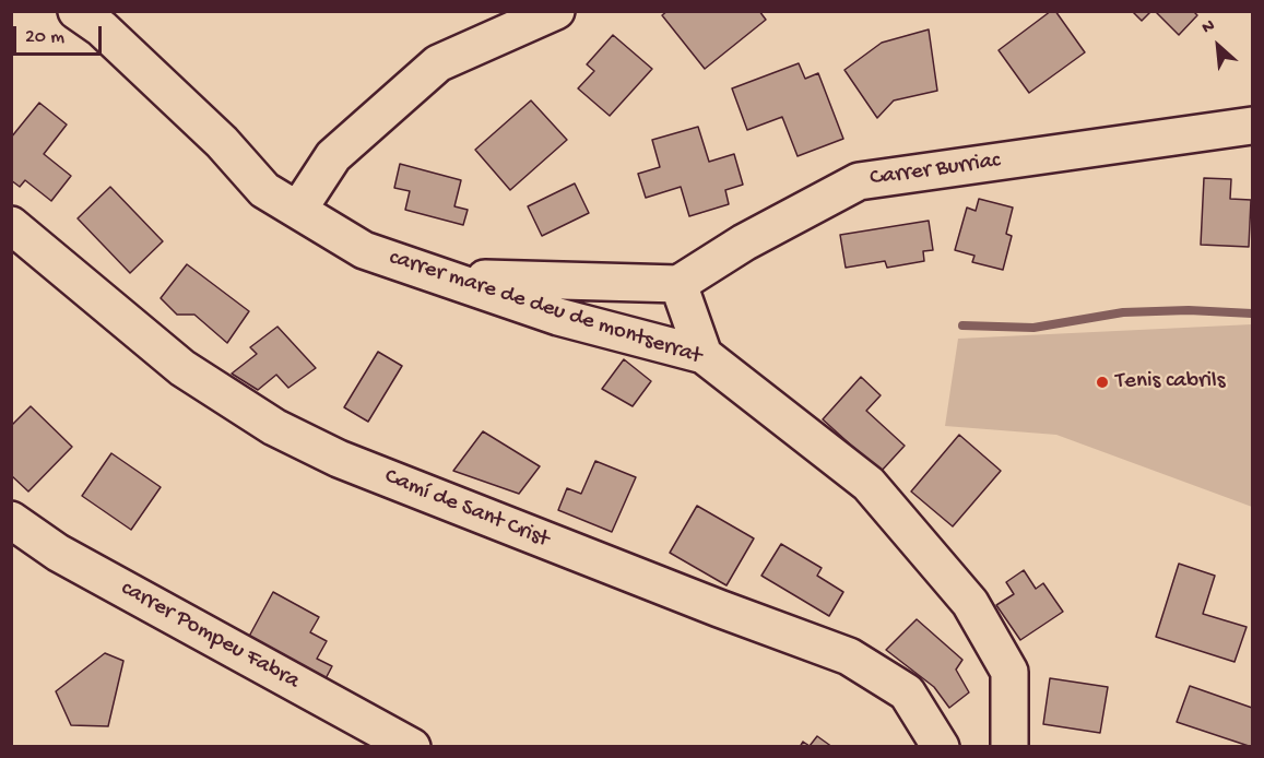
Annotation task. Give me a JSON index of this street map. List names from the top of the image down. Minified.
{"streets":{"street":["Carrer Burriac","carrer mare de deu de montserrat","Camí de Sant Crist","carrer Pompeu Fabra"]},"places":["Tenis cabrils"],"scale_bar":"20 m","north":"top left"}
